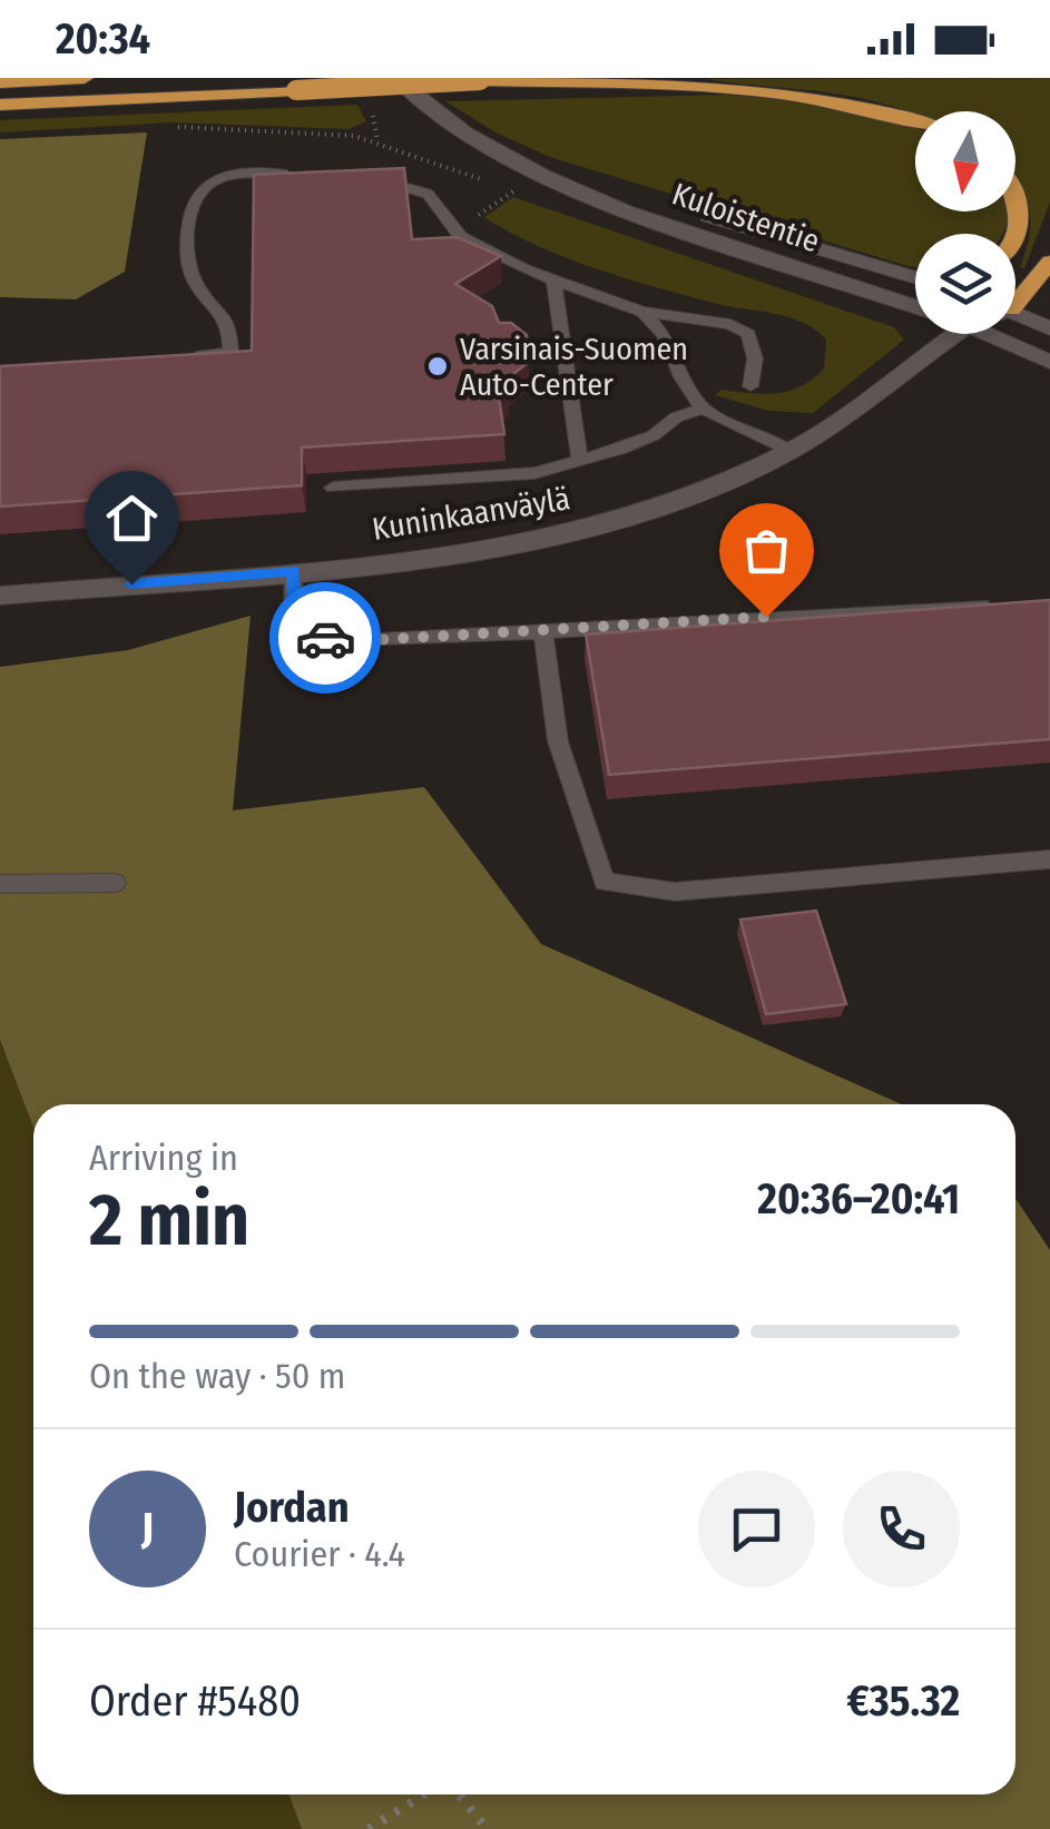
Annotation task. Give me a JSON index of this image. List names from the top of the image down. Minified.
{"streets":{"street":["Kuloistentie","Kuninkaanväylä"]},"places":["Varsinais-Suomen Auto-Center"],"north":"bottom","page":{"status":"20:34","heading":["2 min","Arriving in","20:36–20:41"],"panel":["Jordan","Courier · 4.4","Order #5480","€35.32"],"bar":"On the way · 50 m","round":"J"}}
